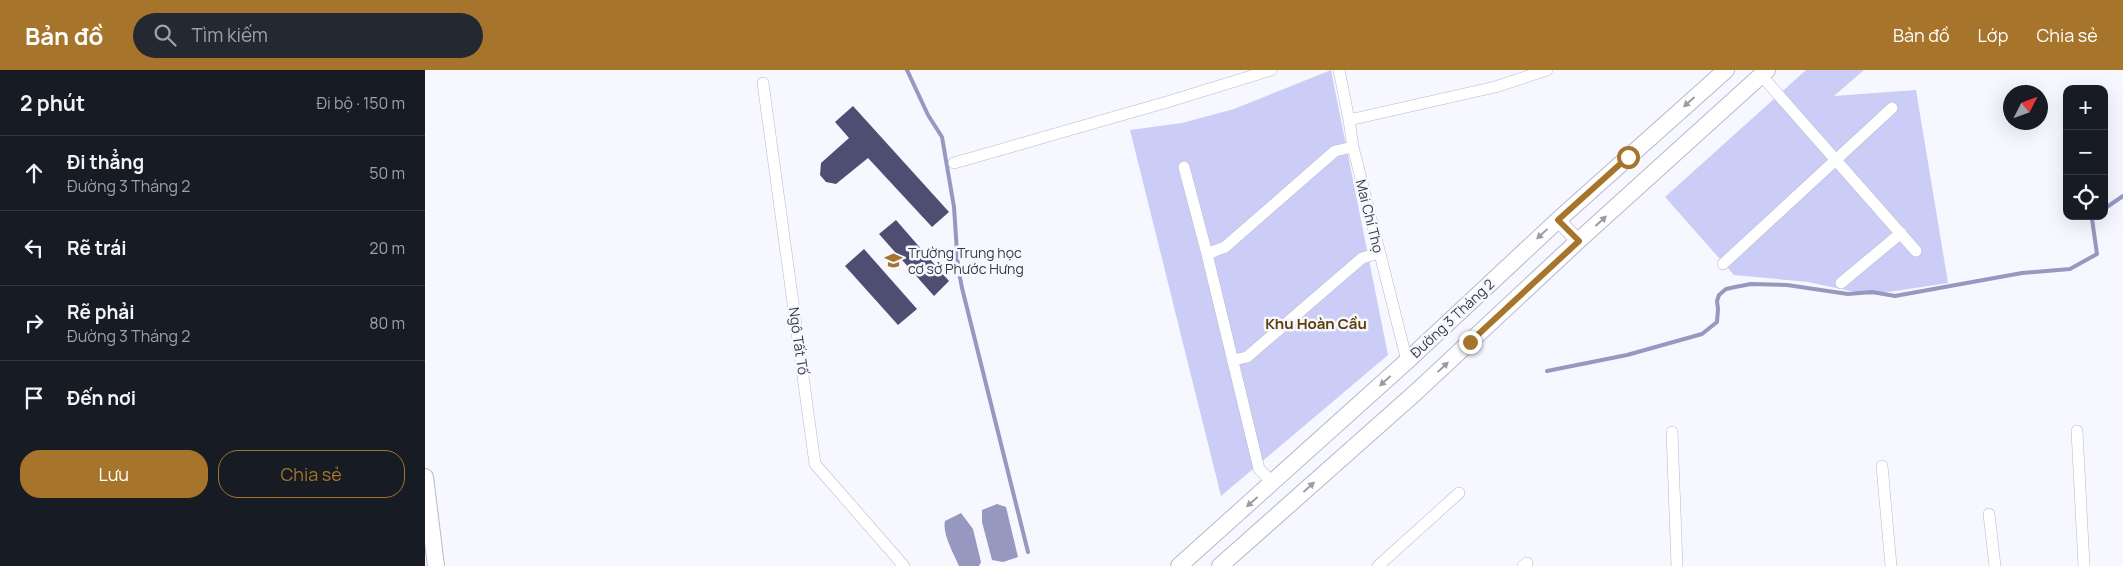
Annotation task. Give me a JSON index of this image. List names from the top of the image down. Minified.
{"streets":{"main road":["Đường 3 Tháng 2"],"street":["Mai Chí Thọ","Ngô Tất Tố"]},"crossings":[["Mai Chí Thọ","Đường 3 Tháng 2"]],"districts":["Khu Hoàn Cầu"],"places":{"school or university":["Trường Trung học cơ sở Phước Hưng"]},"north":"top right","page":{"header":"Bản đồ","search":"Tìm kiếm","nav":["Bản đồ","Lớp","Chia sẻ"],"heading":["2 phút","Đi bộ · 150 m"],"map_buttons":["+","−"],"list":[["Đi thẳng","Đường 3 Tháng 2","50 m"],["Rẽ trái","20 m"],["Rẽ phải","Đường 3 Tháng 2","80 m"],"Đến nơi"],"buttons":["Lưu","Chia sẻ"]}}
